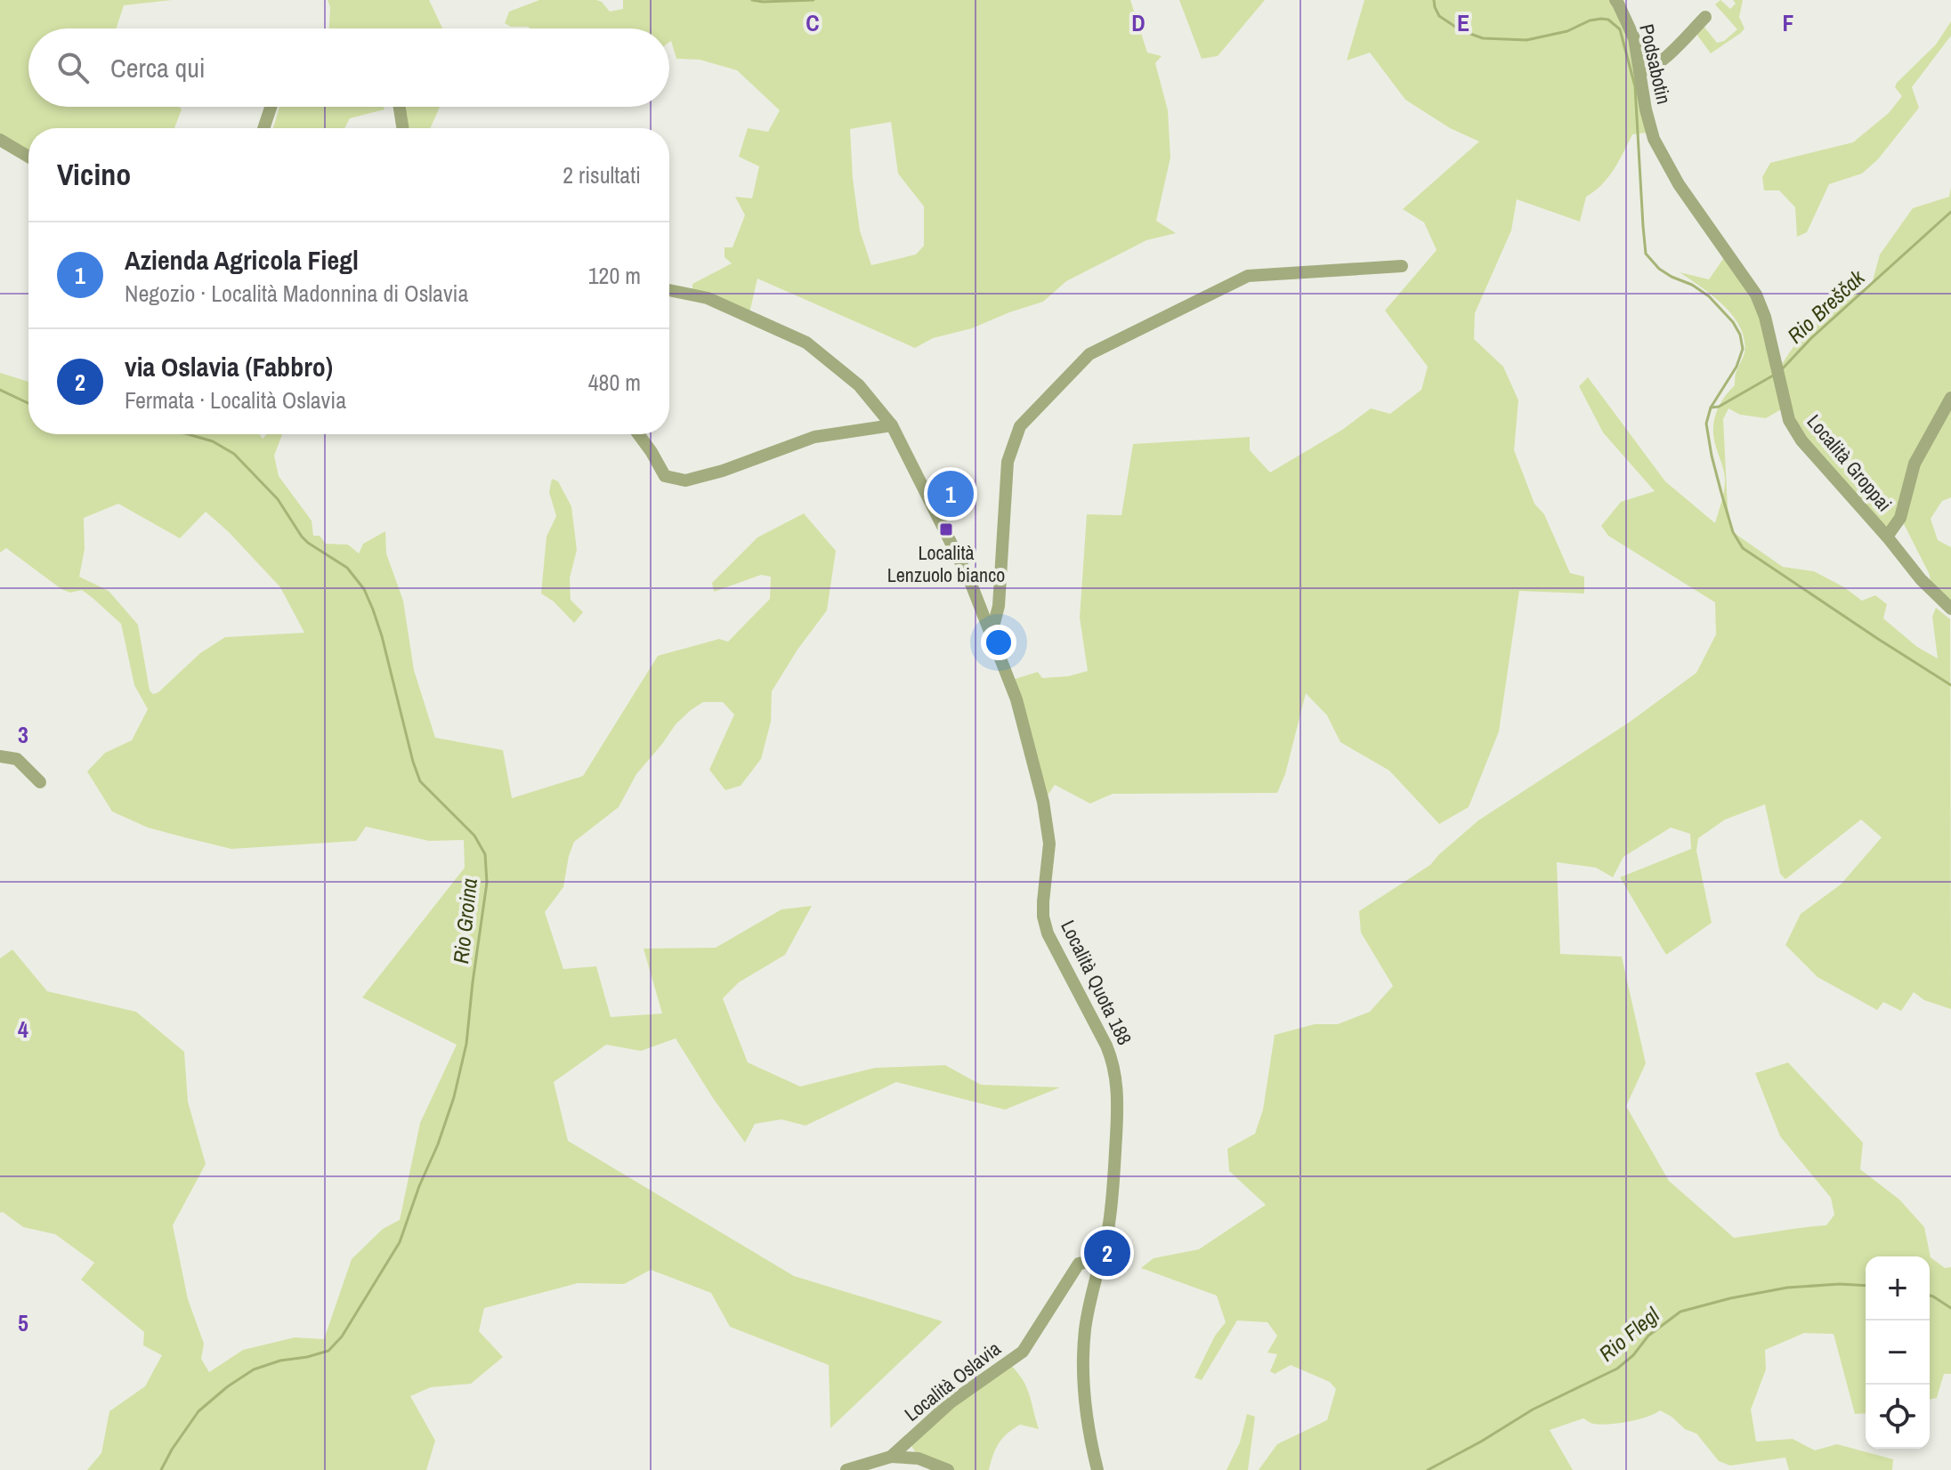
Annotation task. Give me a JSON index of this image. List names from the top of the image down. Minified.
{"streets":{"street":["Podsabotin","Località Groppai","Località Quota 188","Località Oslavia"]},"crossings":[["Podsabotin","Località Groppai"],["Località Quota 188","Località Oslavia"]],"water":["Rio Breščak","Rio Groina","Rio Flegl"],"places":{"transit":["Località Lenzuolo bianco"]},"page":{"search":"Cerca qui","heading":["Vicino","2 risultati"],"list":[{"mark":"1","name":"Azienda Agricola Fiegl","note":"Negozio · Località Madonnina di Oslavia","value":"120 m"},{"mark":"2","name":"via Oslavia (Fabbro)","note":"Fermata · Località Oslavia","value":"480 m"}],"pins":["1","2"],"map_buttons":["+","−"]},"grid":{"columns":["C","D","E","F"],"rows":["3","4","5"]}}
